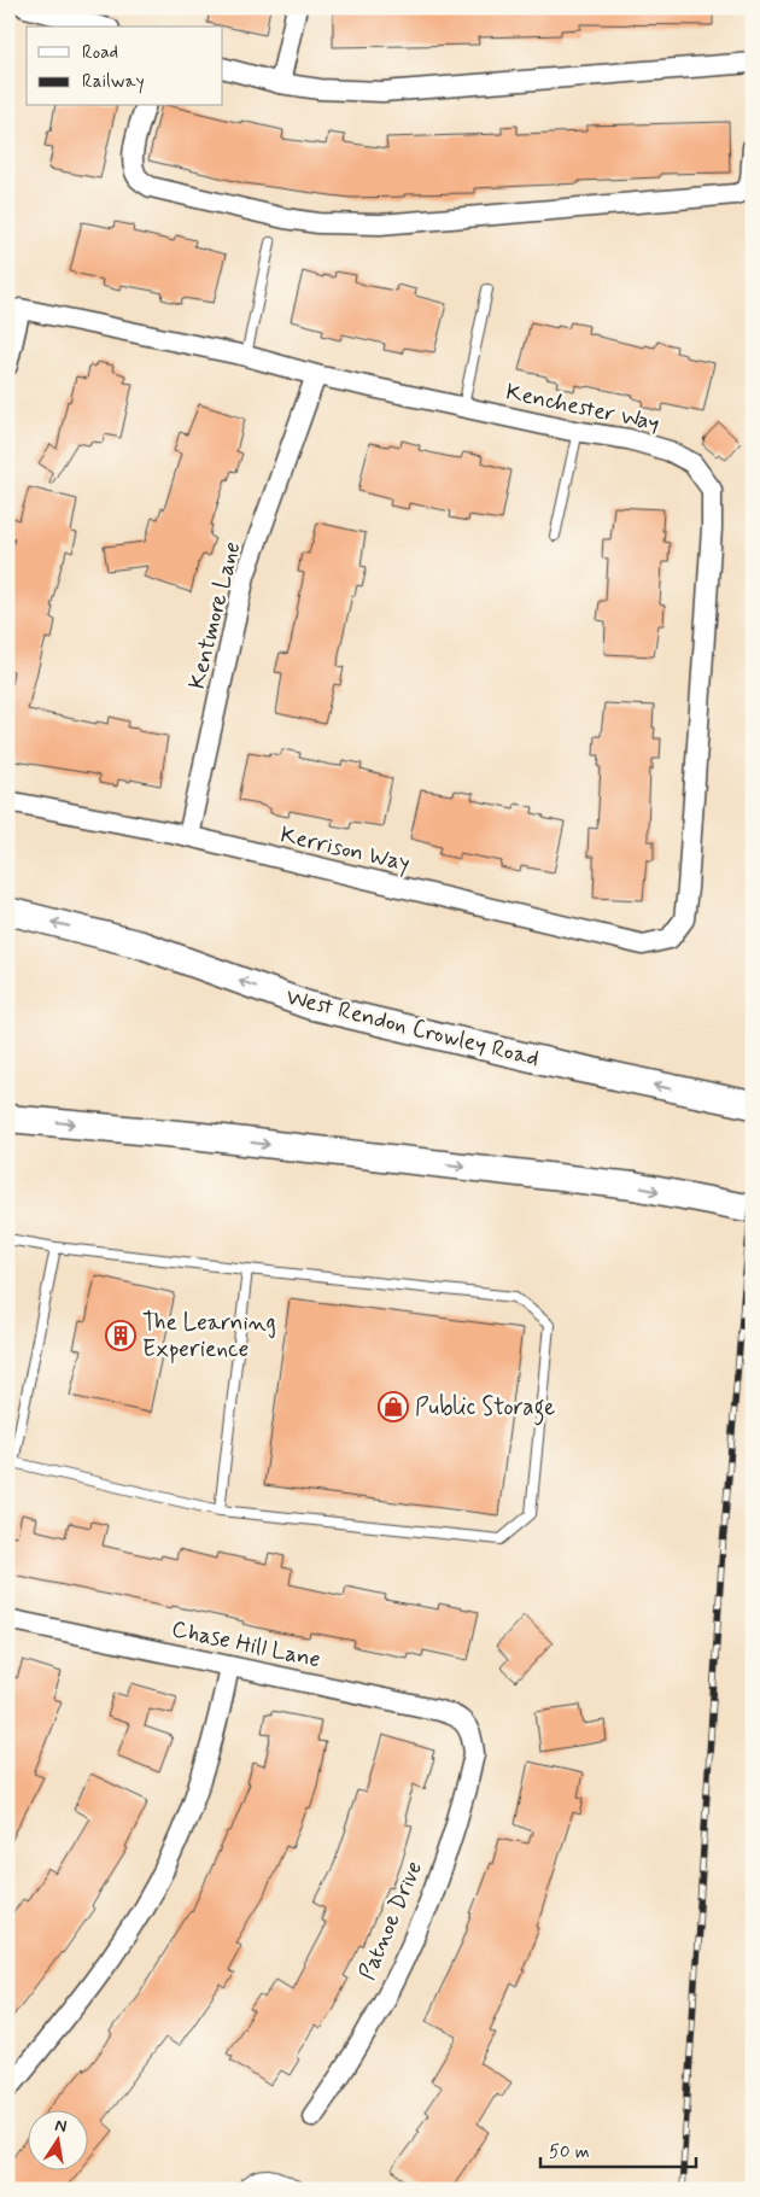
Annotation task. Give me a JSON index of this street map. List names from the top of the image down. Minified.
{"streets":{"main road":["West Rendon Crowley Road"],"street":["Kenchester Way","Kentmore Lane","Kerrison Way","Chase Hill Lane","Patnoe Drive"]},"crossings":[["Kenchester Way","Kentmore Lane"],["Kenchester Way","Kerrison Way"],["Kentmore Lane","Kerrison Way"],["Chase Hill Lane","Patnoe Drive"]],"places":{"building":["The Learning Experience"],"shop":["Public Storage"]},"legend":["Road","Railway"],"scale_bar":"50 m","north":"top"}
